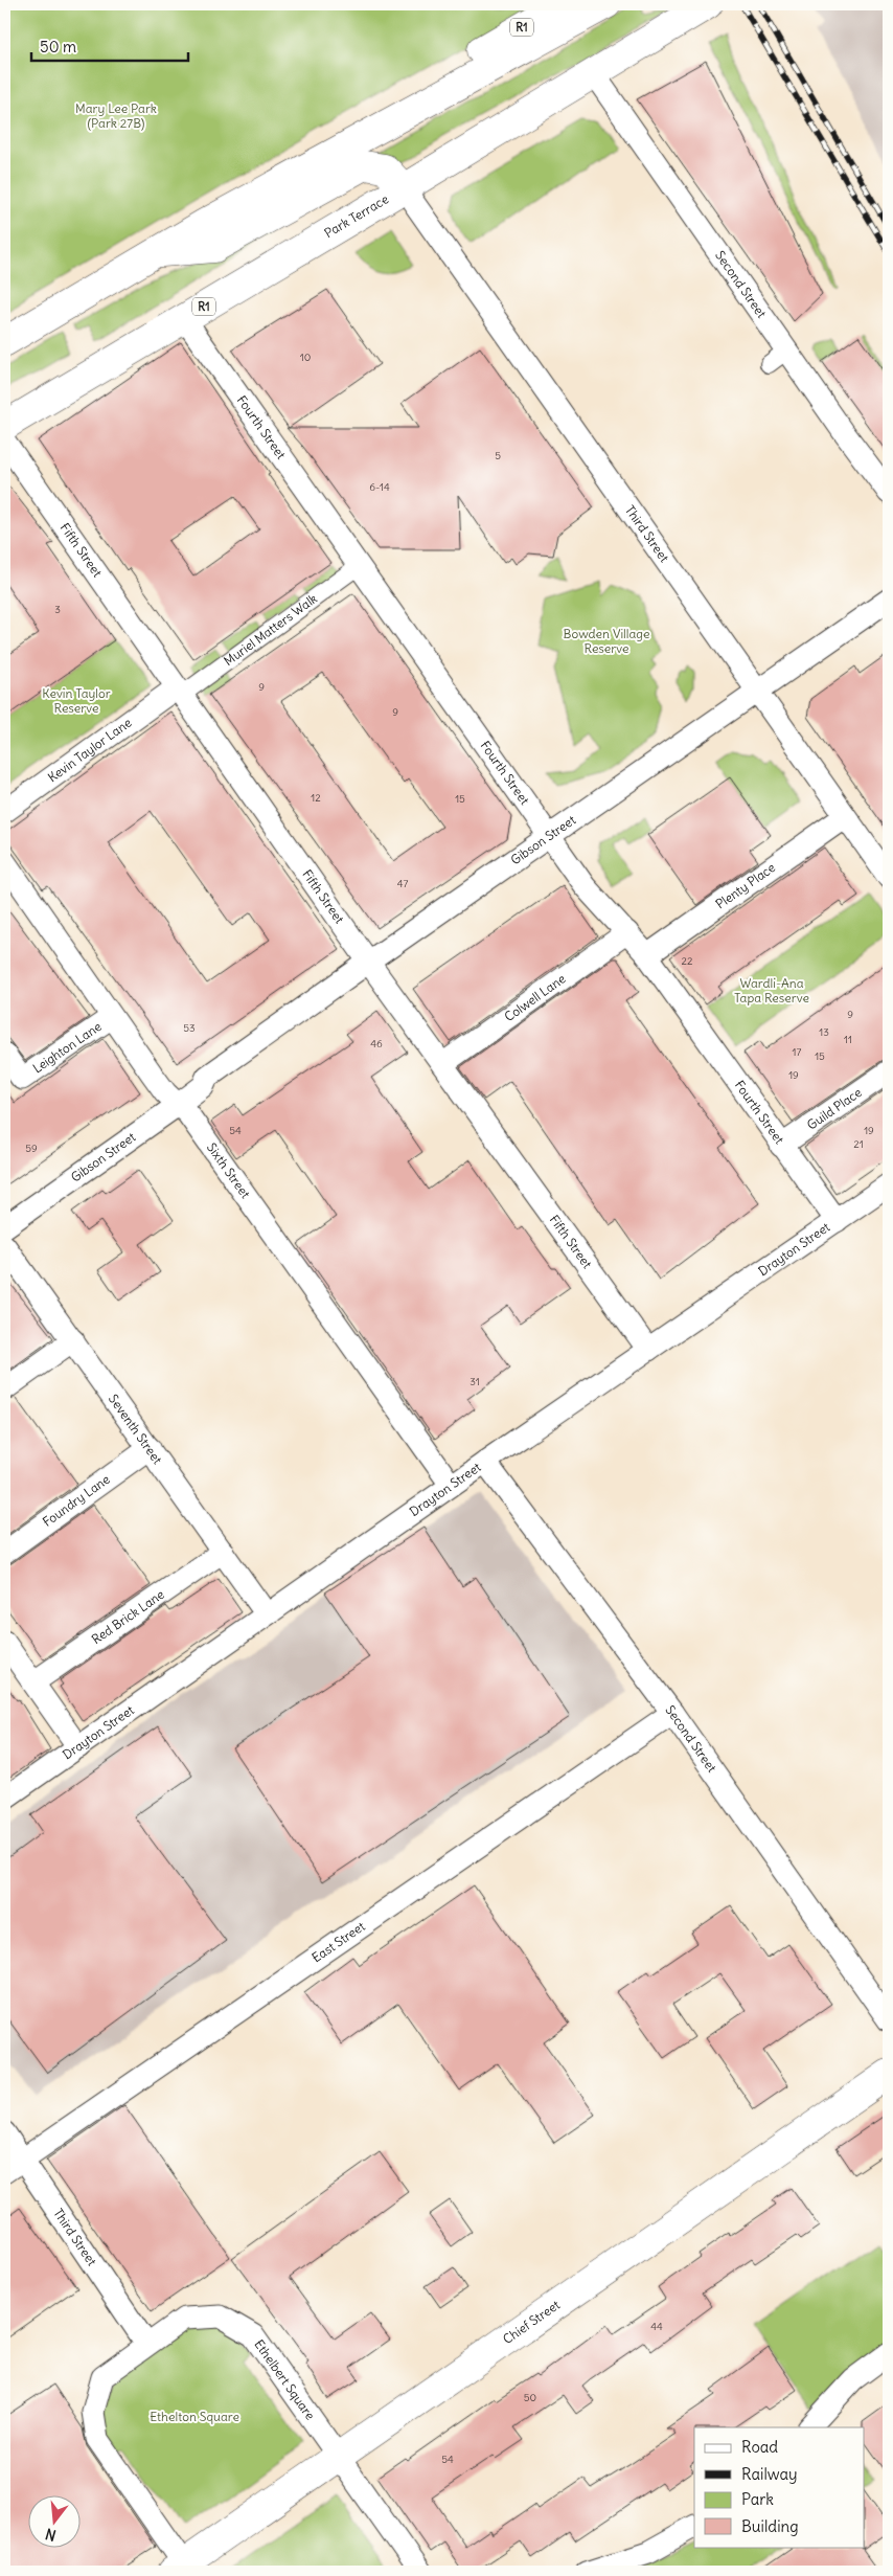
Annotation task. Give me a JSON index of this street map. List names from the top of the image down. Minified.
{"streets":{"main road":["R1","Park Terrace","Chief Street"],"street":["Second Street","Fourth Street","Third Street","Fifth Street","Muriel Matters Walk","Kevin Taylor Lane","Gibson Street","Plenty Place","Colwell Lane","Leighton Lane","Guild Place","Sixth Street","Drayton Street","Seventh Street","Foundry Lane","Red Brick Lane","East Street","Ethelbert Square"]},"crossings":[["Park Terrace","Second Street"],["Park Terrace","Fourth Street"],["Park Terrace","Third Street"],["Second Street","Drayton Street"],["Second Street","East Street"],["Fourth Street","Muriel Matters Walk"],["Fourth Street","Gibson Street"],["Fourth Street","Plenty Place"],["Fourth Street","Colwell Lane"],["Fourth Street","Guild Place"],["Fourth Street","Drayton Street"],["Third Street","Gibson Street"],["Third Street","Plenty Place"],["Third Street","East Street"],["Third Street","Ethelbert Square"],["Fifth Street","Muriel Matters Walk"],["Fifth Street","Kevin Taylor Lane"],["Fifth Street","Gibson Street"],["Fifth Street","Colwell Lane"],["Fifth Street","Drayton Street"],["Muriel Matters Walk","Kevin Taylor Lane"],["Gibson Street","Sixth Street"],["Leighton Lane","Sixth Street"],["Sixth Street","Drayton Street"],["Drayton Street","Seventh Street"],["Seventh Street","Foundry Lane"],["Seventh Street","Red Brick Lane"],["Chief Street","Ethelbert Square"]],"parks":["Mary Lee Park (Park 27B)","Bowden Village Reserve","Kevin Taylor Reserve","Wardli-Ana Tapa Reserve","Ethelton Square"],"house_numbers":["10","5","6-14","3","9","9","12","15","47","22","9","53","13","11","46","17","15","19","54","19","21","59","31","44","50","54"],"legend":["Road","Railway","Park","Building"],"scale_bar":"50 m","north":"bottom"}
